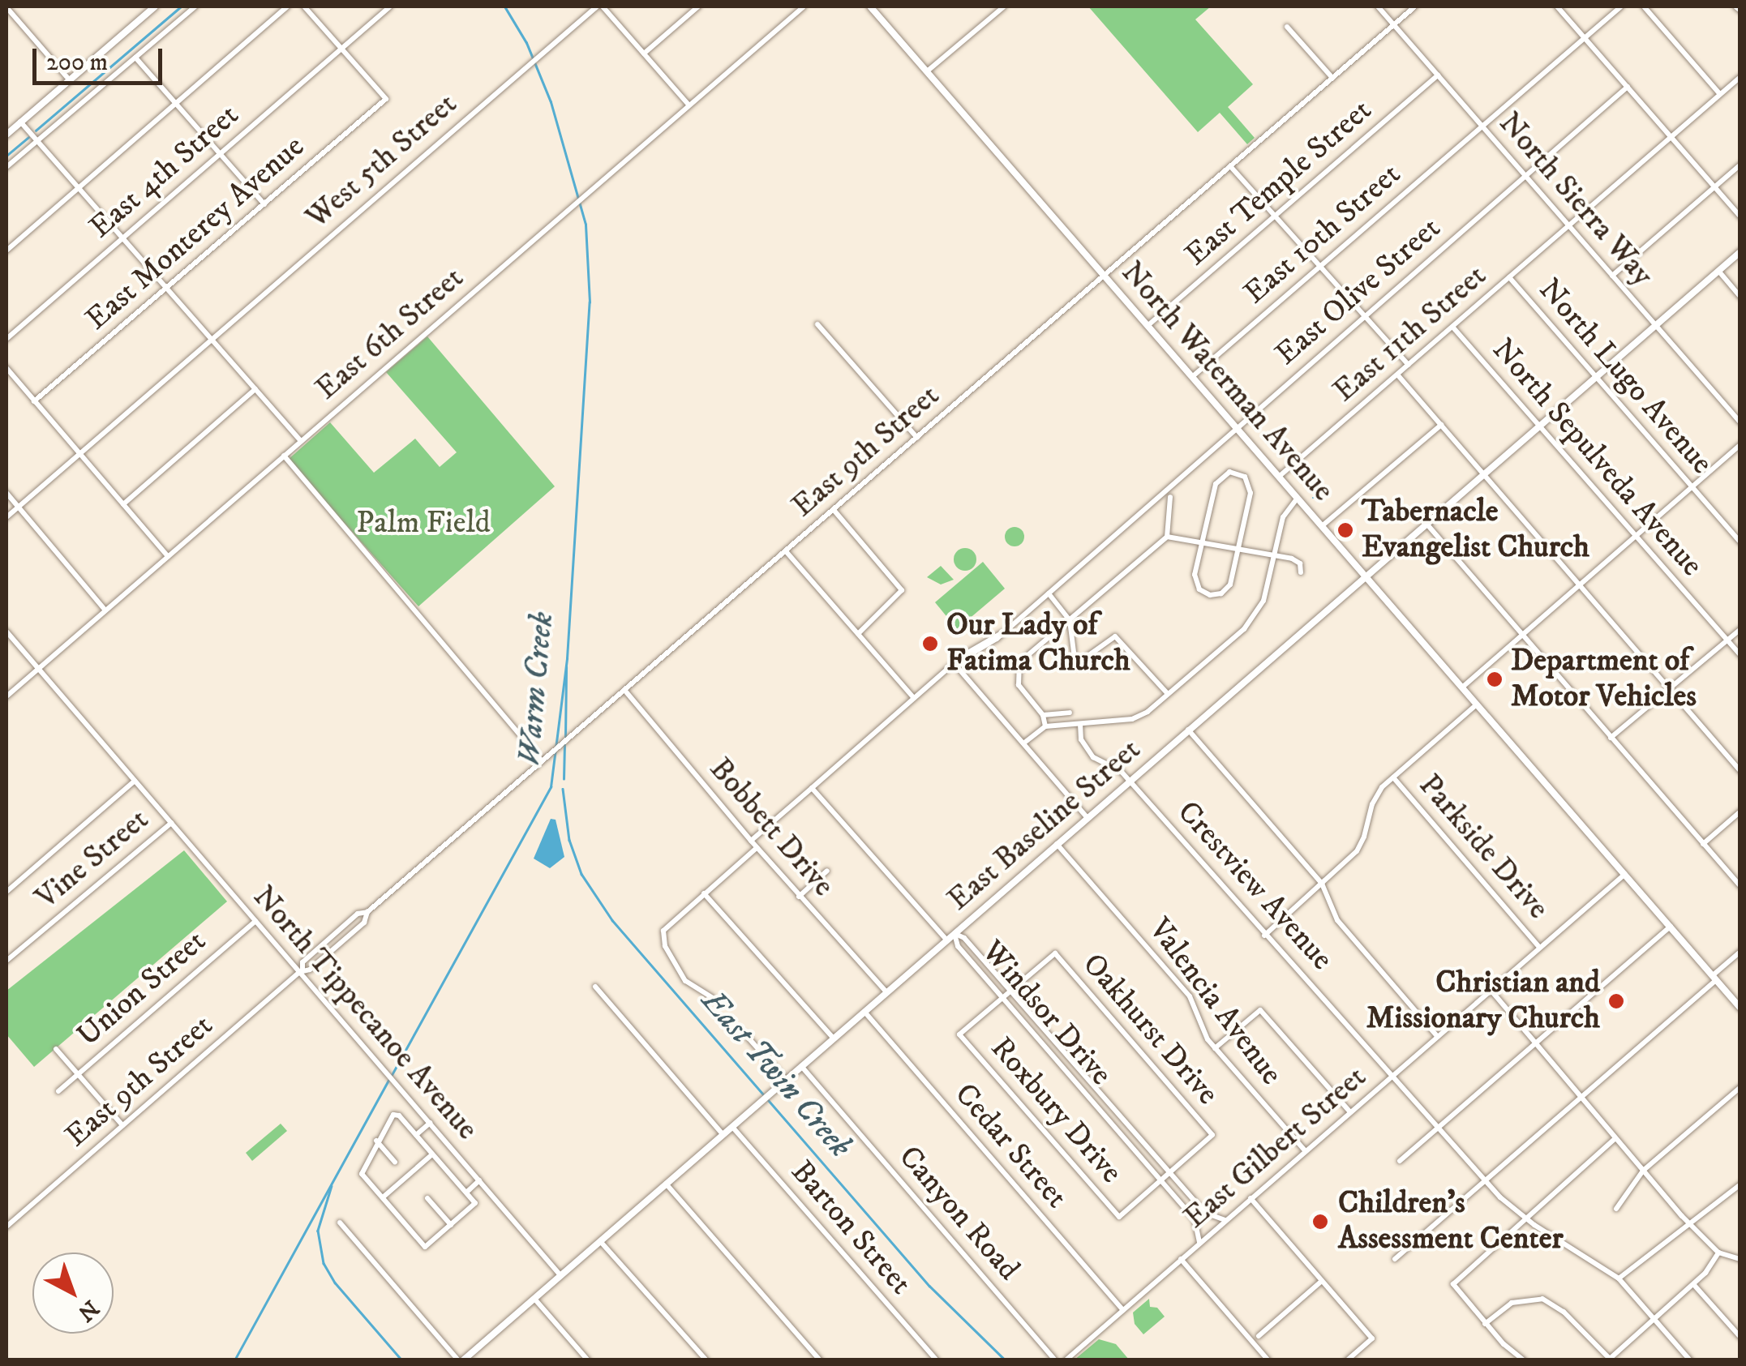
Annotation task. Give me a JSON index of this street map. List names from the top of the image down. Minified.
{"streets":{"main road":["North Waterman Avenue","East Baseline Street"],"street":["West 5th Street","East 4th Street","East Temple Street","North Sierra Way","East Monterey Avenue","East 10th Street","East Olive Street","East 6th Street","East 11th Street","North Lugo Avenue","East 9th Street","North Sepulveda Avenue","Bobbett Drive","Parkside Drive","Vine Street","Crestview Avenue","Union Street","Valencia Avenue","North Tippecanoe Avenue","Windsor Drive","Oakhurst Drive","Roxbury Drive","Cedar Street","East Gilbert Street","Canyon Road","Barton Street"]},"crossings":[["East 4th Street","East Monterey Avenue"],["East Temple Street","North Sierra Way"],["East Temple Street","North Waterman Avenue"],["North Sierra Way","East 10th Street"],["North Sierra Way","East Olive Street"],["North Sierra Way","East 11th Street"],["North Sierra Way","East 9th Street"],["North Sierra Way","East Baseline Street"],["East 10th Street","North Waterman Avenue"],["East Olive Street","North Waterman Avenue"],["East Olive Street","Bobbett Drive"],["East 6th Street","North Tippecanoe Avenue"],["East 11th Street","North Lugo Avenue"],["East 11th Street","North Waterman Avenue"],["East 11th Street","North Sepulveda Avenue"],["North Lugo Avenue","East Baseline Street"],["North Waterman Avenue","East 9th Street"],["North Waterman Avenue","East Baseline Street"],["North Waterman Avenue","East Gilbert Street"],["East 9th Street","Bobbett Drive"],["East 9th Street","North Tippecanoe Avenue"],["North Sepulveda Avenue","East Baseline Street"],["East Baseline Street","Bobbett Drive"],["East Baseline Street","Crestview Avenue"],["East Baseline Street","Valencia Avenue"],["East Baseline Street","North Tippecanoe Avenue"],["East Baseline Street","Windsor Drive"],["East Baseline Street","Cedar Street"],["East Baseline Street","Canyon Road"],["East Baseline Street","Barton Street"],["Parkside Drive","East Gilbert Street"],["Vine Street","North Tippecanoe Avenue"],["Crestview Avenue","East Gilbert Street"],["Union Street","North Tippecanoe Avenue"],["Valencia Avenue","East Gilbert Street"],["Windsor Drive","Oakhurst Drive"],["Windsor Drive","Roxbury Drive"],["Windsor Drive","East Gilbert Street"],["Oakhurst Drive","Roxbury Drive"],["Cedar Street","East Gilbert Street"]],"water":["Warm Creek","East Twin Creek"],"parks":["Palm Field"],"places":["Tabernacle Evangelist Church","Our Lady of Fatima Church","Department of Motor Vehicles","Christian and Missionary Church","Children's Assessment Center"],"scale_bar":"200 m","north":"bottom right"}
